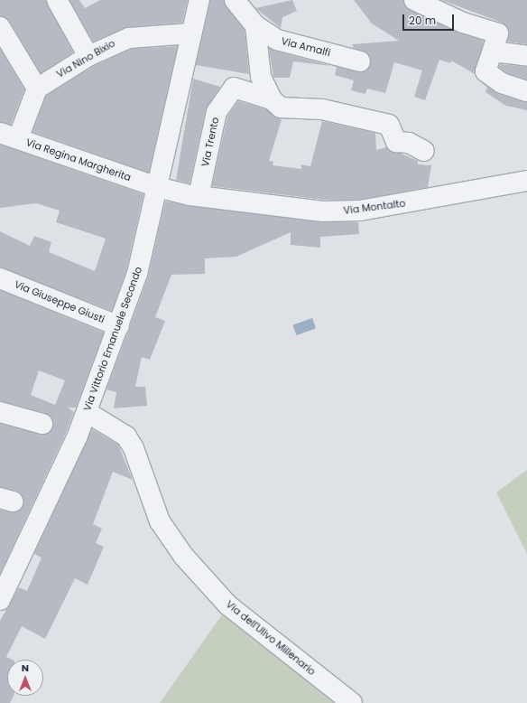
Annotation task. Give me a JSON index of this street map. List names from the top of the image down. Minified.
{"streets":{"street":["Via Amalfi","Via Nino Bixio","Via Trento","Via Regina Margherita","Via Montalto","Via Giuseppe Giusti","Via Vittorio Emanuele Secondo","Via dell'Ulivo Millenario"]},"crossings":[["Via Nino Bixio","Via Vittorio Emanuele Secondo"],["Via Trento","Via Montalto"],["Via Regina Margherita","Via Montalto"],["Via Regina Margherita","Via Vittorio Emanuele Secondo"],["Via Montalto","Via Vittorio Emanuele Secondo"],["Via Giuseppe Giusti","Via Vittorio Emanuele Secondo"],["Via Vittorio Emanuele Secondo","Via dell'Ulivo Millenario"]],"scale_bar":"20 m","north":"top"}
